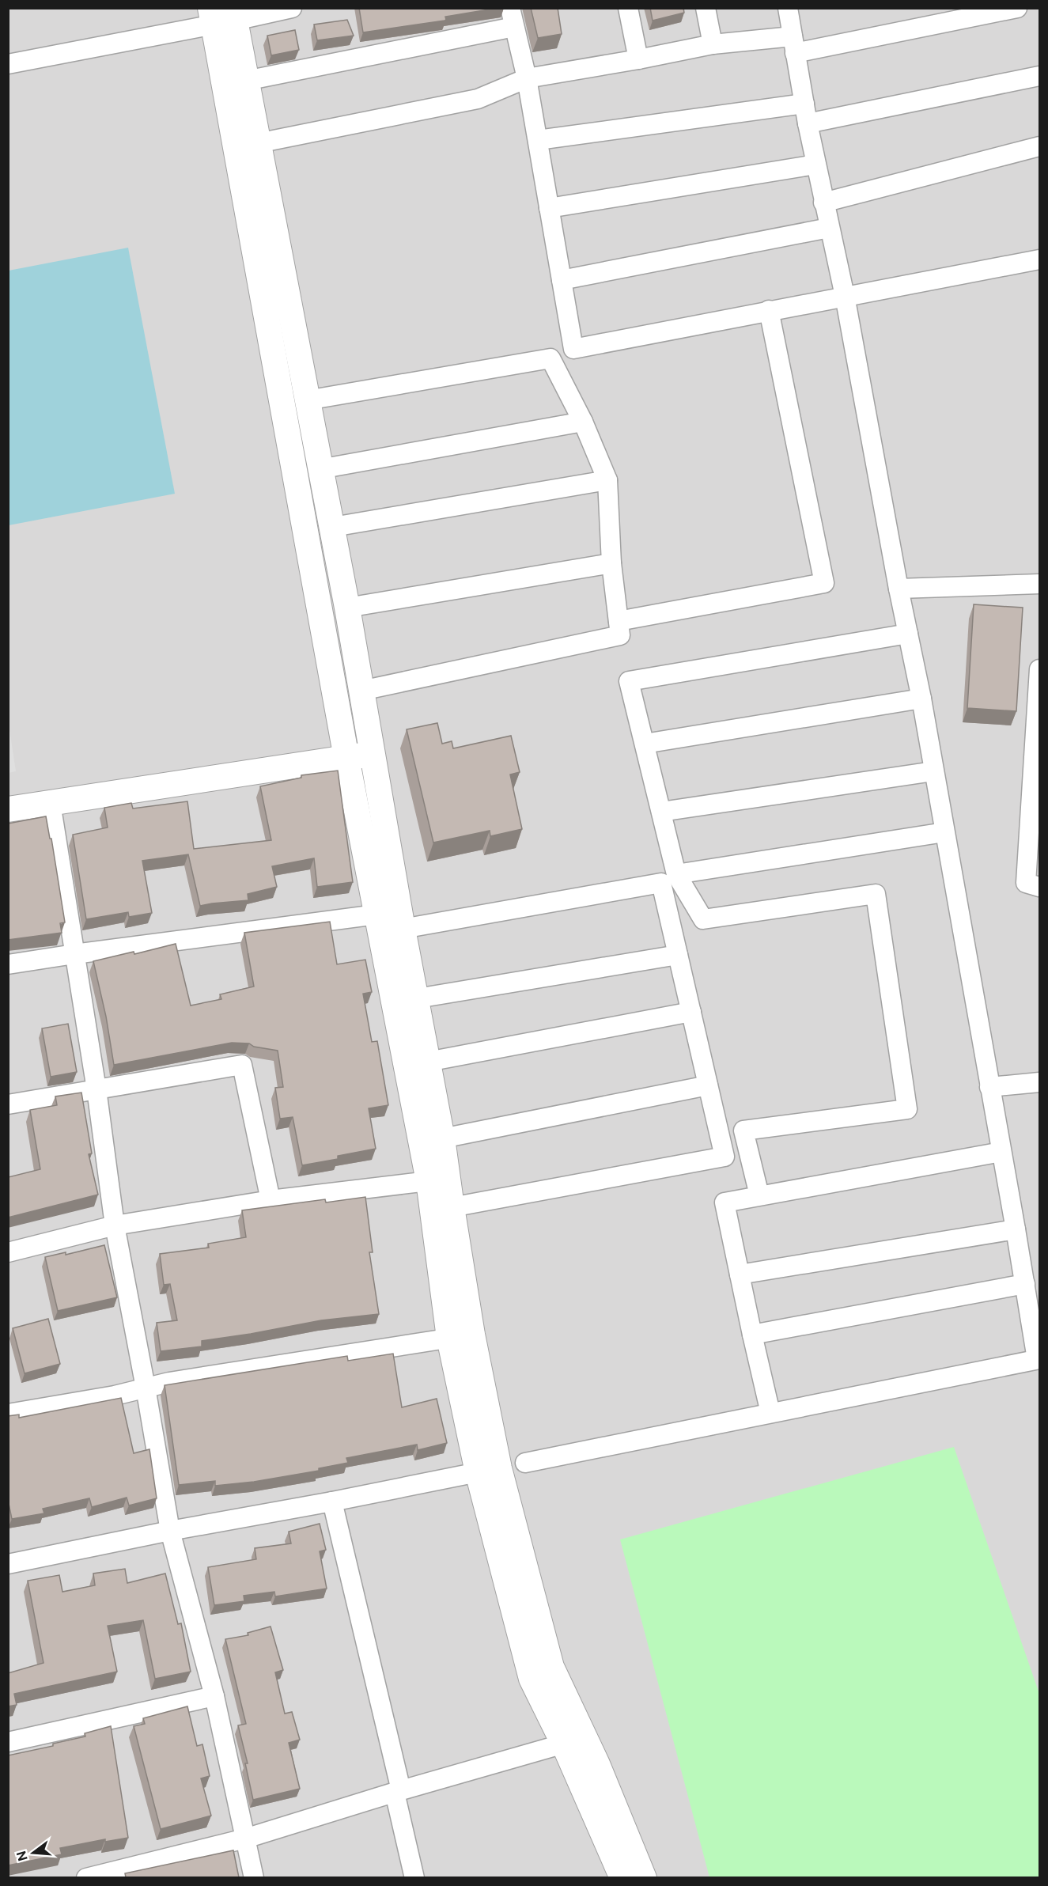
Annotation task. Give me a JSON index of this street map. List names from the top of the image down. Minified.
{"north":"left"}
